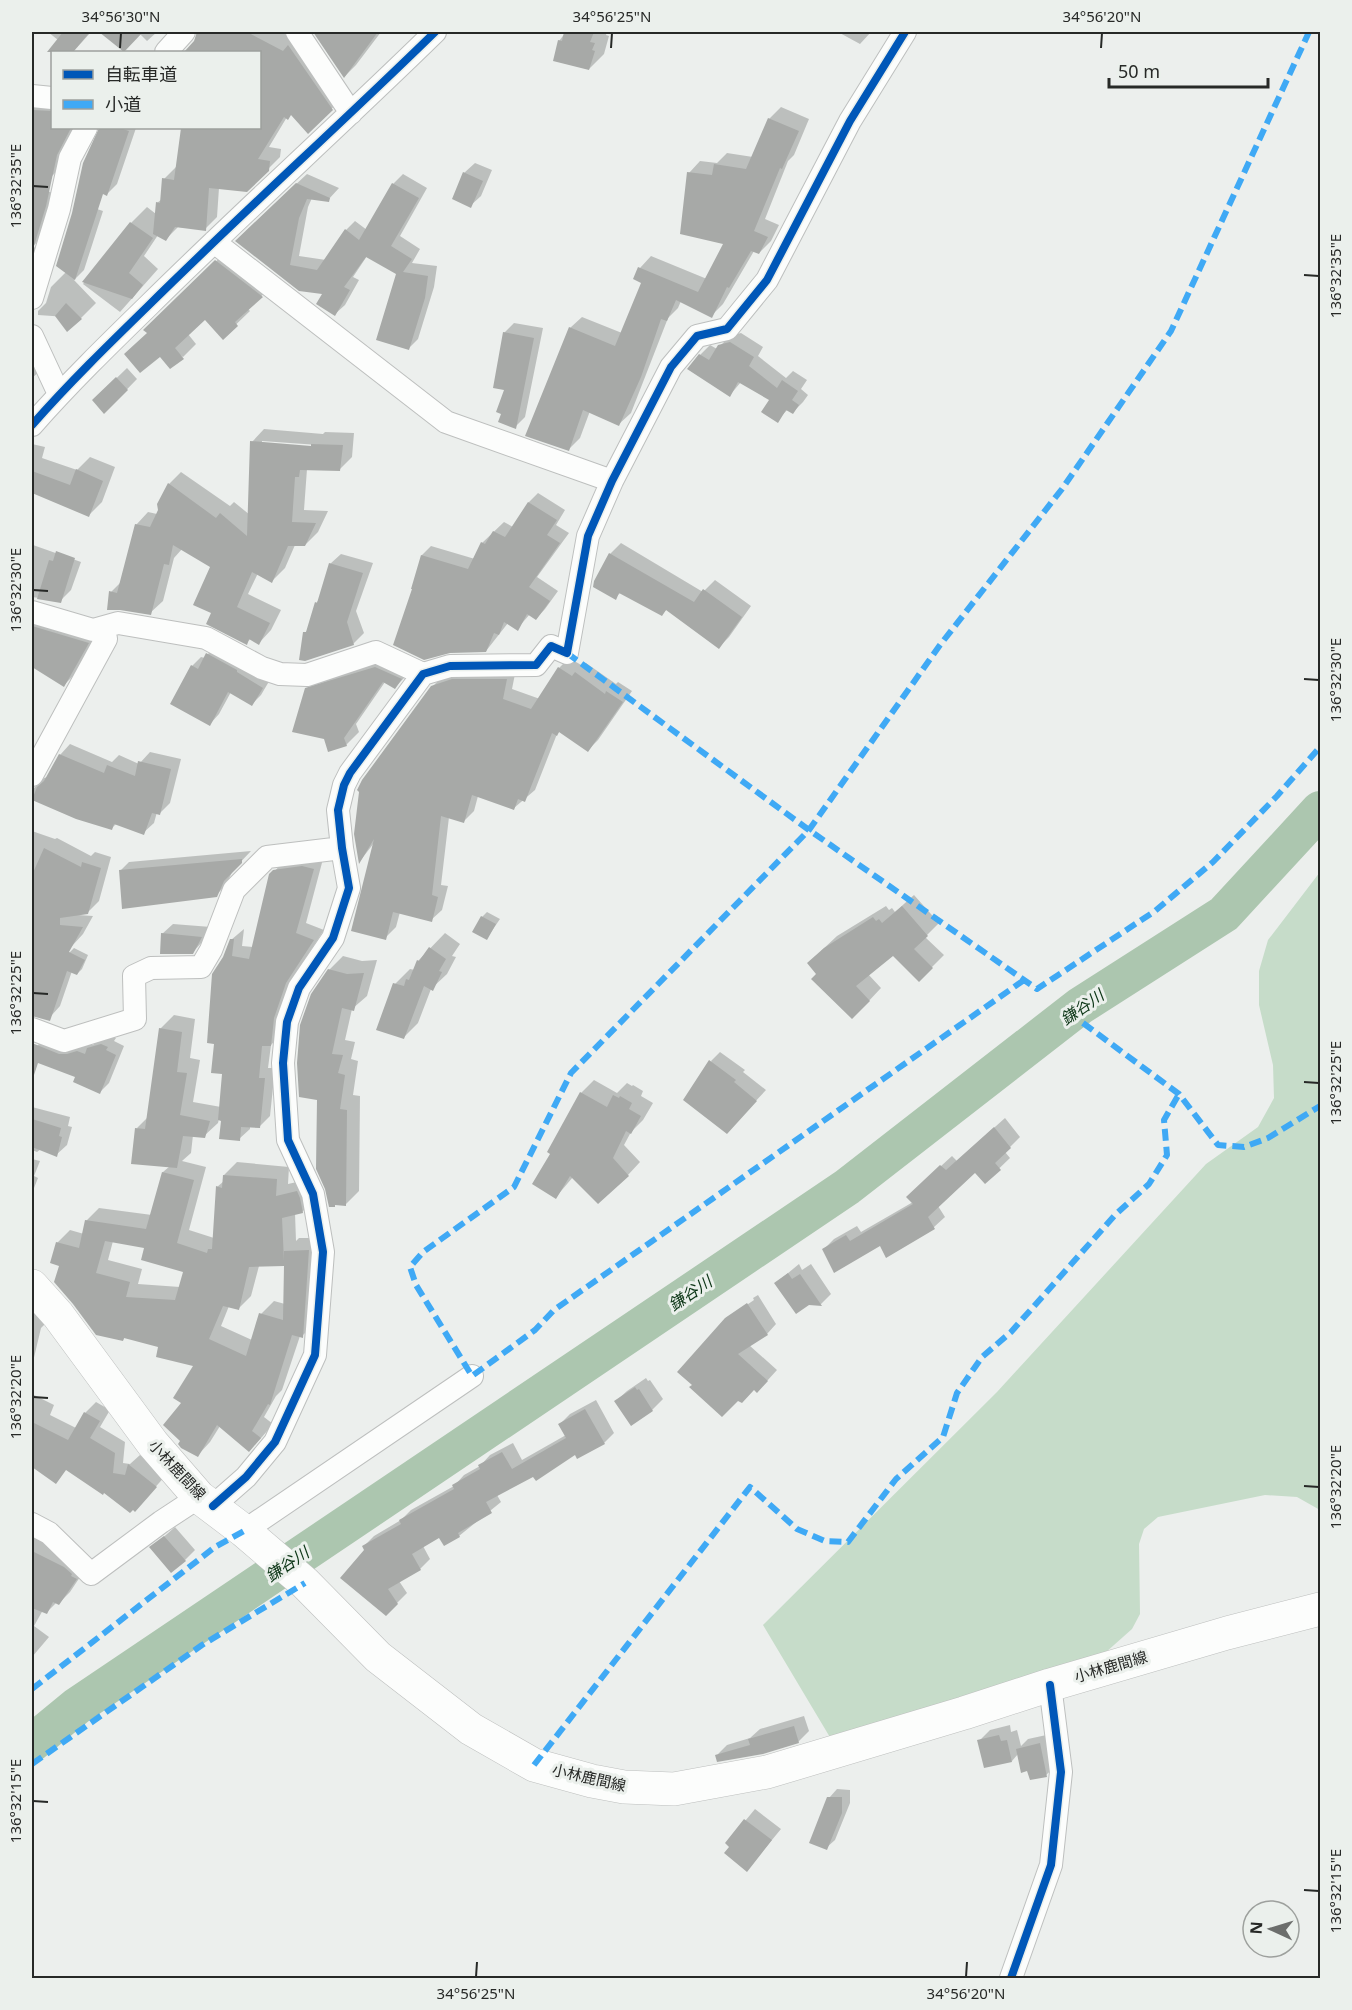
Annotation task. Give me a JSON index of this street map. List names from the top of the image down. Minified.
{"streets":{"main road":["小林鹿間線"]},"water":["鎌谷川"],"legend":["自転車道","小道"],"scale_bar":"50 m","north":"left","coordinates":["34°56'30\"N","34°56'25\"N","34°56'20\"N","136°32'35\"E","136°32'30\"E","136°32'25\"E","136°32'20\"E","136°32'15\"E"]}
